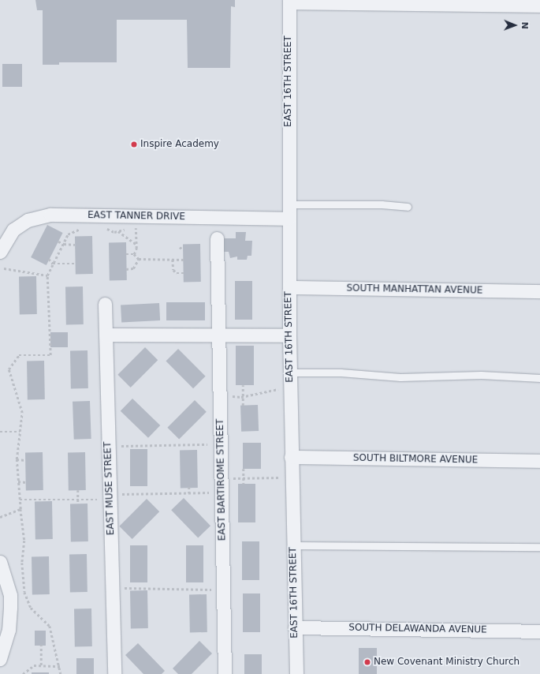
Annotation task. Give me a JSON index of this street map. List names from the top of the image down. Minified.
{"streets":{"street":["EAST 16TH STREET","EAST TANNER DRIVE","SOUTH MANHATTAN AVENUE","SOUTH BILTMORE AVENUE","EAST BARTIROME STREET","EAST MUSE STREET","SOUTH DELAWANDA AVENUE"]},"crossings":[["EAST 16TH STREET","EAST TANNER DRIVE"],["EAST 16TH STREET","SOUTH MANHATTAN AVENUE"],["EAST 16TH STREET","SOUTH BILTMORE AVENUE"],["EAST 16TH STREET","SOUTH DELAWANDA AVENUE"]],"places":["Inspire Academy","New Covenant Ministry Church"],"north":"right"}
